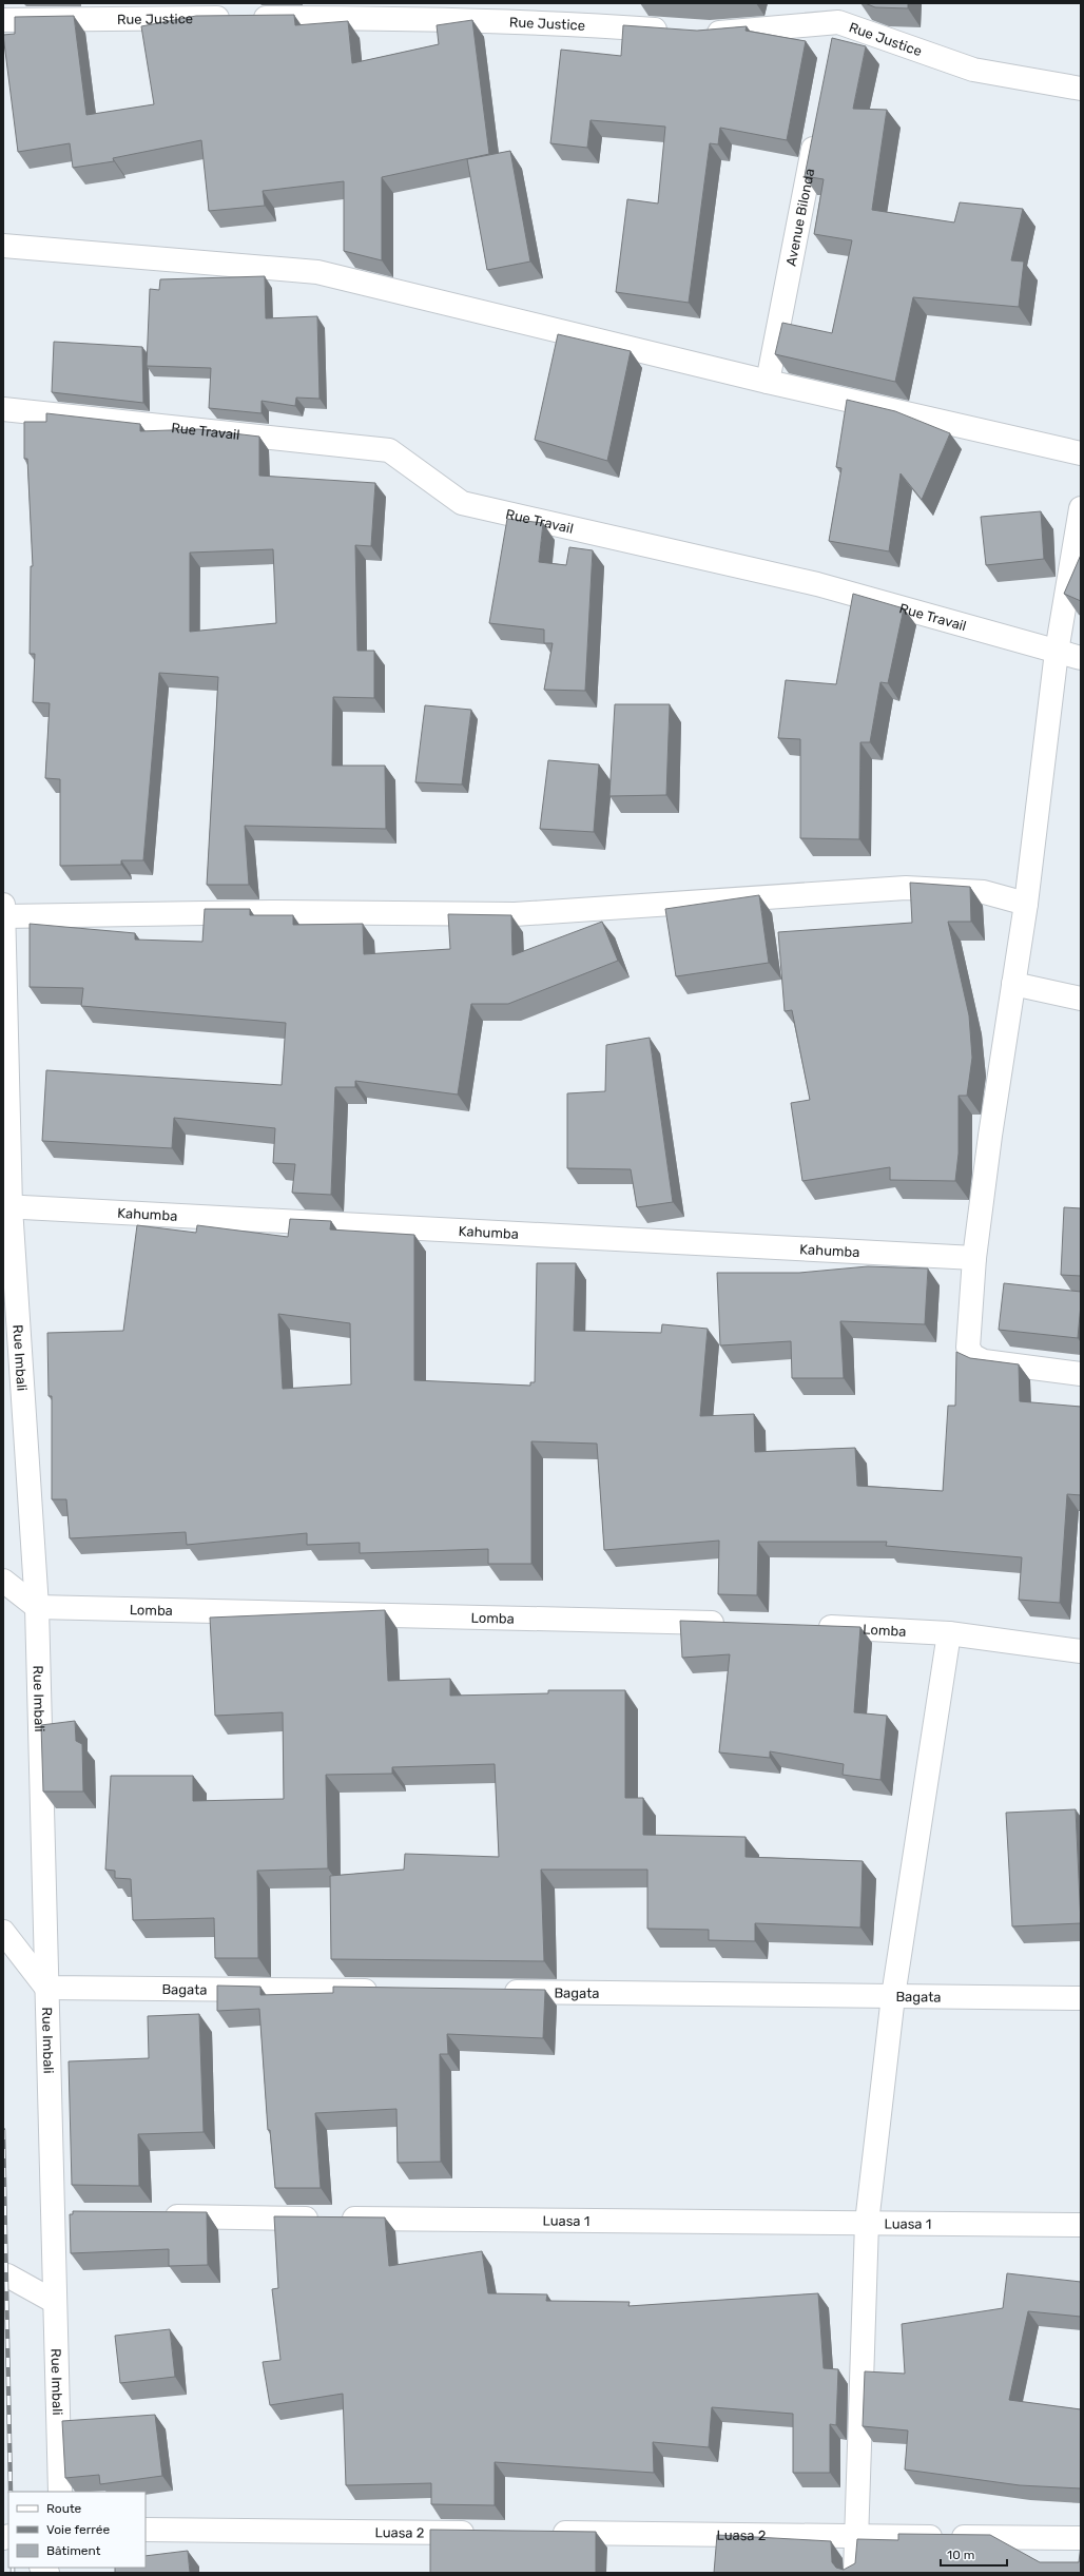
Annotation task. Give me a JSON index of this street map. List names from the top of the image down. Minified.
{"streets":{"street":["Rue Justice","Avenue Bilonda","Rue Travail","Kahumba","Rue Imbali","Lomba","Bagata","Luasa 1","Luasa 2"]},"crossings":[["Kahumba","Rue Imbali"],["Rue Imbali","Lomba"],["Rue Imbali","Bagata"]],"legend":["Route","Voie ferrée","Bâtiment"],"scale_bar":"10 m"}
